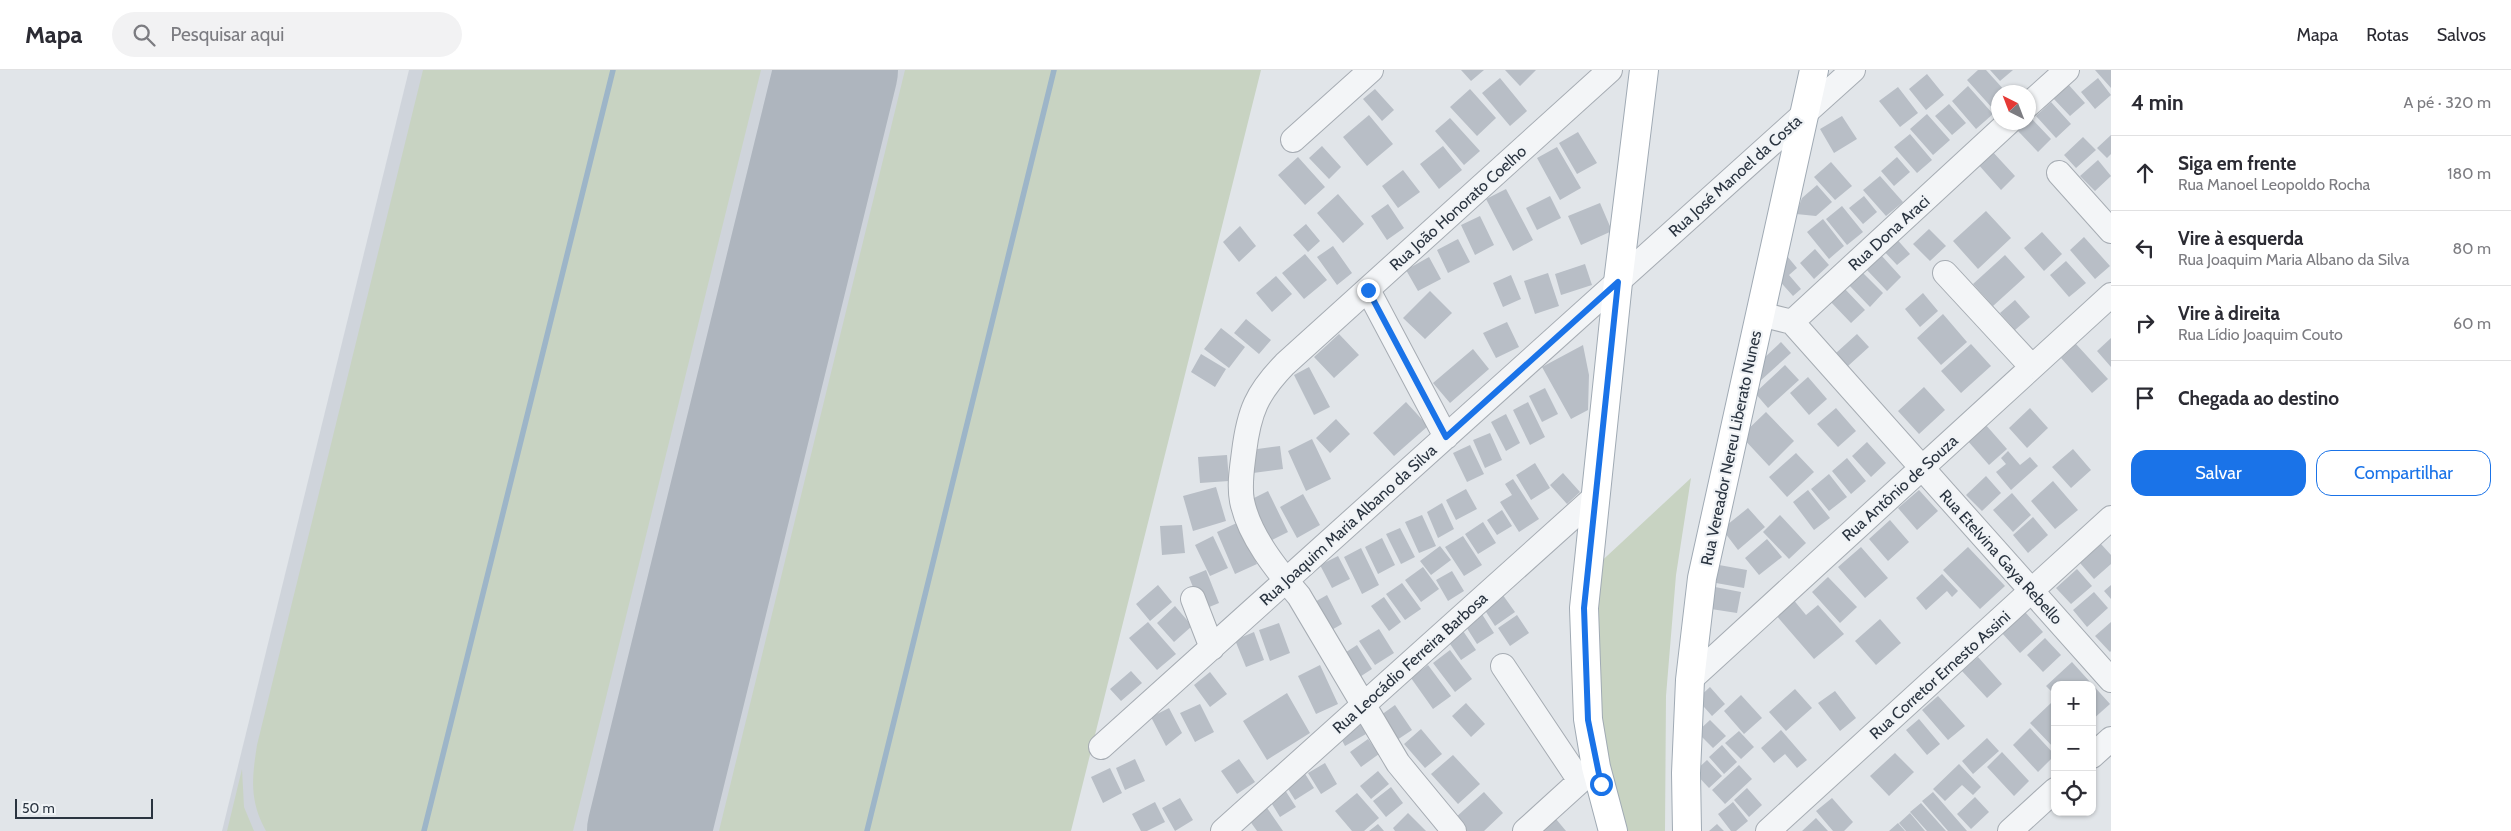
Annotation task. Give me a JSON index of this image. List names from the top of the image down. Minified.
{"streets":{"main road":["Rua Vereador Nereu Liberato Nunes"],"street":["Rua José Manoel da Costa","Rua João Honorato Coelho","Rua Dona Araci","Rua Antônio de Souza","Rua Joaquim Maria Albano da Silva","Rua Etelvina Gaya Rebello","Rua Leocádio Ferreira Barbosa","Rua Corretor Ernesto Assini"]},"crossings":[["Rua José Manoel da Costa","Rua Vereador Nereu Liberato Nunes"],["Rua José Manoel da Costa","Rua Joaquim Maria Albano da Silva"],["Rua João Honorato Coelho","Rua Joaquim Maria Albano da Silva"],["Rua João Honorato Coelho","Rua Leocádio Ferreira Barbosa"],["Rua Dona Araci","Rua Etelvina Gaya Rebello"],["Rua Vereador Nereu Liberato Nunes","Rua Antônio de Souza"],["Rua Antônio de Souza","Rua Etelvina Gaya Rebello"],["Rua Etelvina Gaya Rebello","Rua Corretor Ernesto Assini"]],"scale_bar":"50 m","north":"top left","page":{"header":"Mapa","search":"Pesquisar aqui","nav":["Mapa","Rotas","Salvos"],"heading":["4 min","A pé · 320 m"],"list":[["Siga em frente","Rua Manoel Leopoldo Rocha","180 m"],["Vire à esquerda","Rua Joaquim Maria Albano da Silva","80 m"],["Vire à direita","Rua Lídio Joaquim Couto","60 m"],"Chegada ao destino"],"buttons":["Salvar","Compartilhar"],"map_buttons":["+","−"],"scale":"50 m"}}
